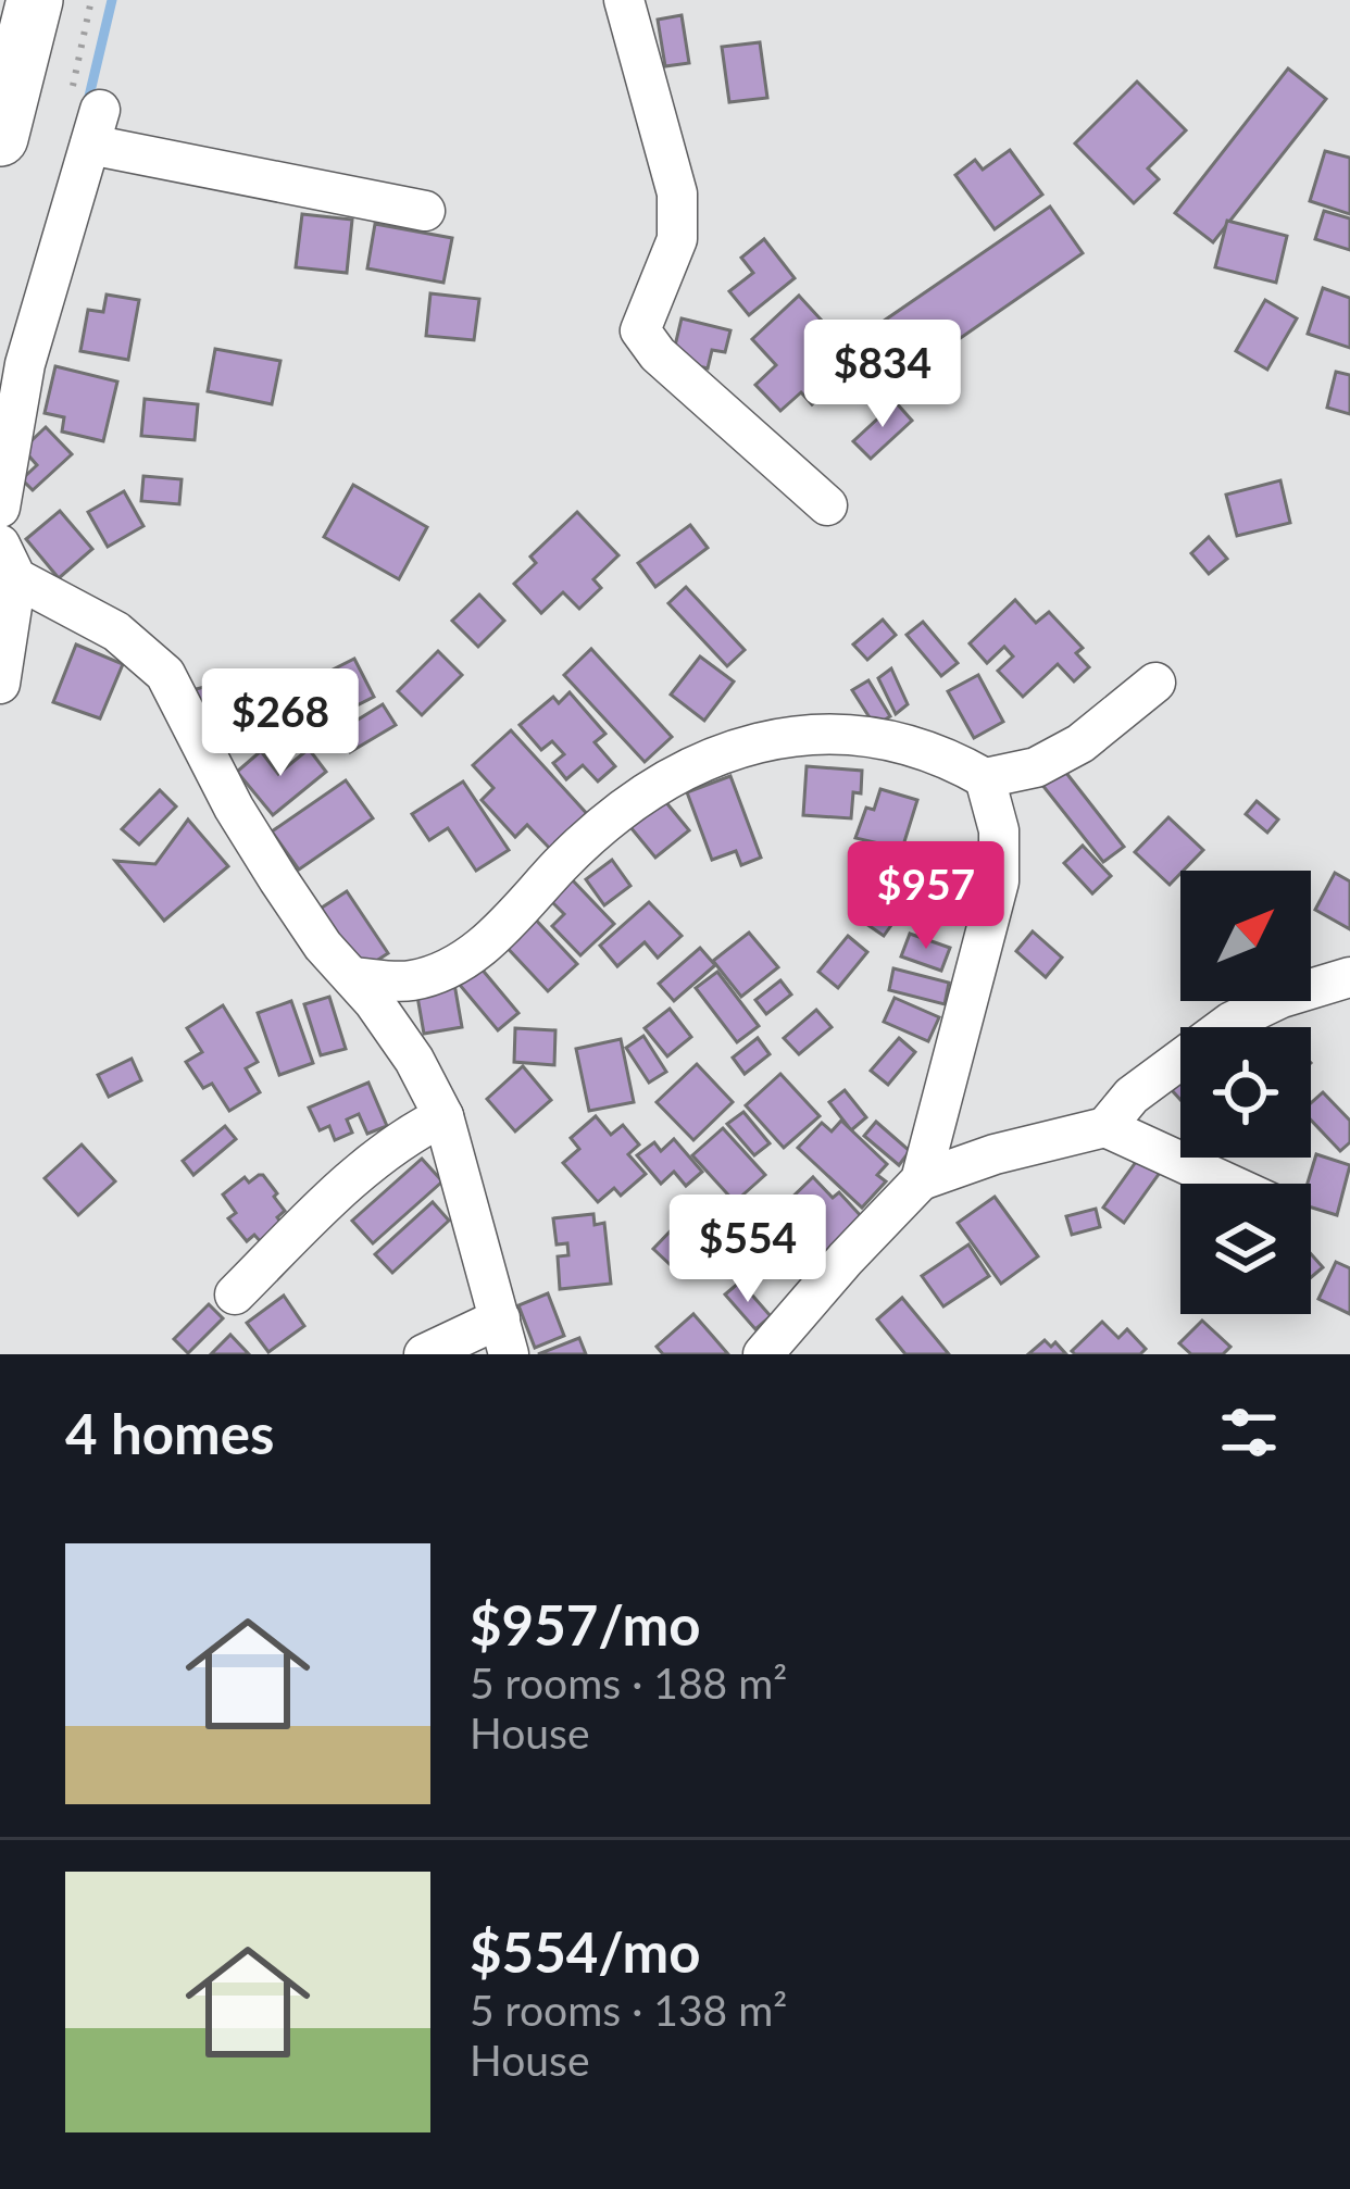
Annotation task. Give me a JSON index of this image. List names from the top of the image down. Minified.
{"north":"top right","page":{"price":["$834","$268","$957","$554"],"heading":"4 homes","list":[{"name":"$957/mo","note":"5 rooms · 188 m² · House"},{"name":"$554/mo","note":"5 rooms · 138 m² · House"}]}}
